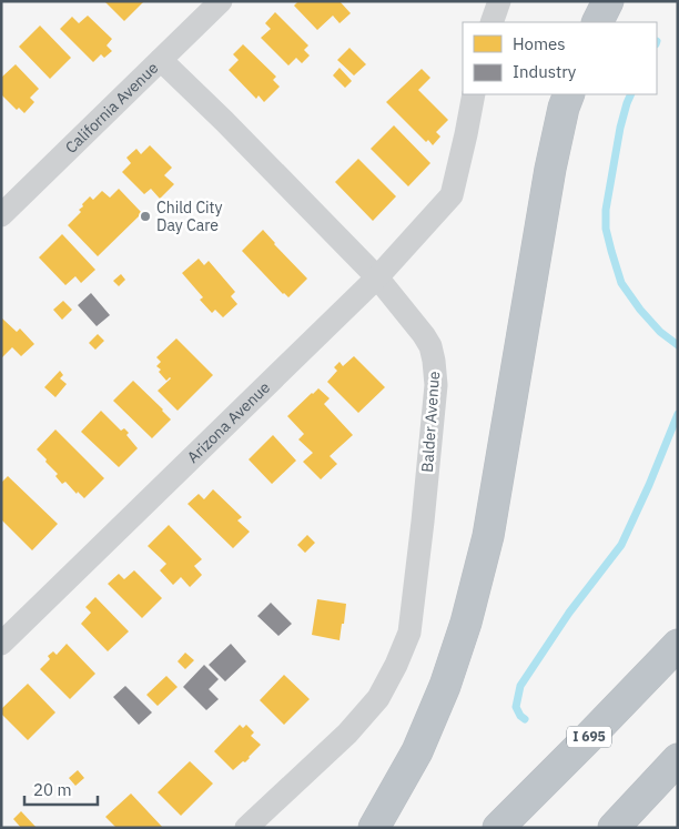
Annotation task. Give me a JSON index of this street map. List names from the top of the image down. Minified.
{"streets":{"highway":["I 695"],"street":["California Avenue","Arizona Avenue","Balder Avenue"]},"crossings":[["California Avenue","Balder Avenue"],["Arizona Avenue","Balder Avenue"]],"places":["Child City Day Care"],"legend":["Homes","Industry"],"scale_bar":"20 m"}
